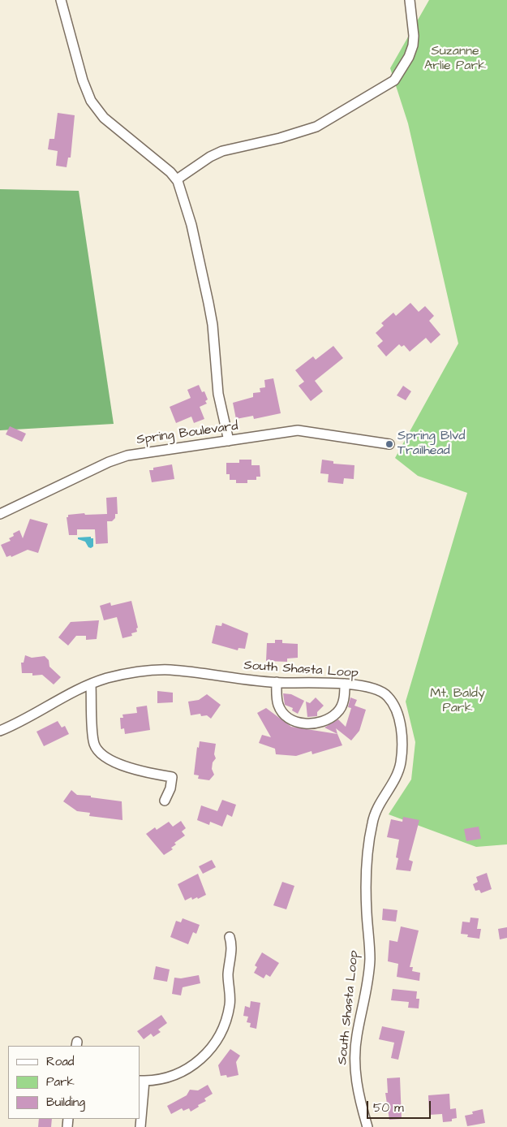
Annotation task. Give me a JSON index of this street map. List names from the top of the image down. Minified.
{"streets":{"street":["Spring Boulevard","South Shasta Loop"]},"parks":["Suzanne Arlie Park","Mt. Baldy Park"],"places":["Spring Blvd Trailhead"],"legend":["Road","Park","Building"],"scale_bar":"50 m"}
